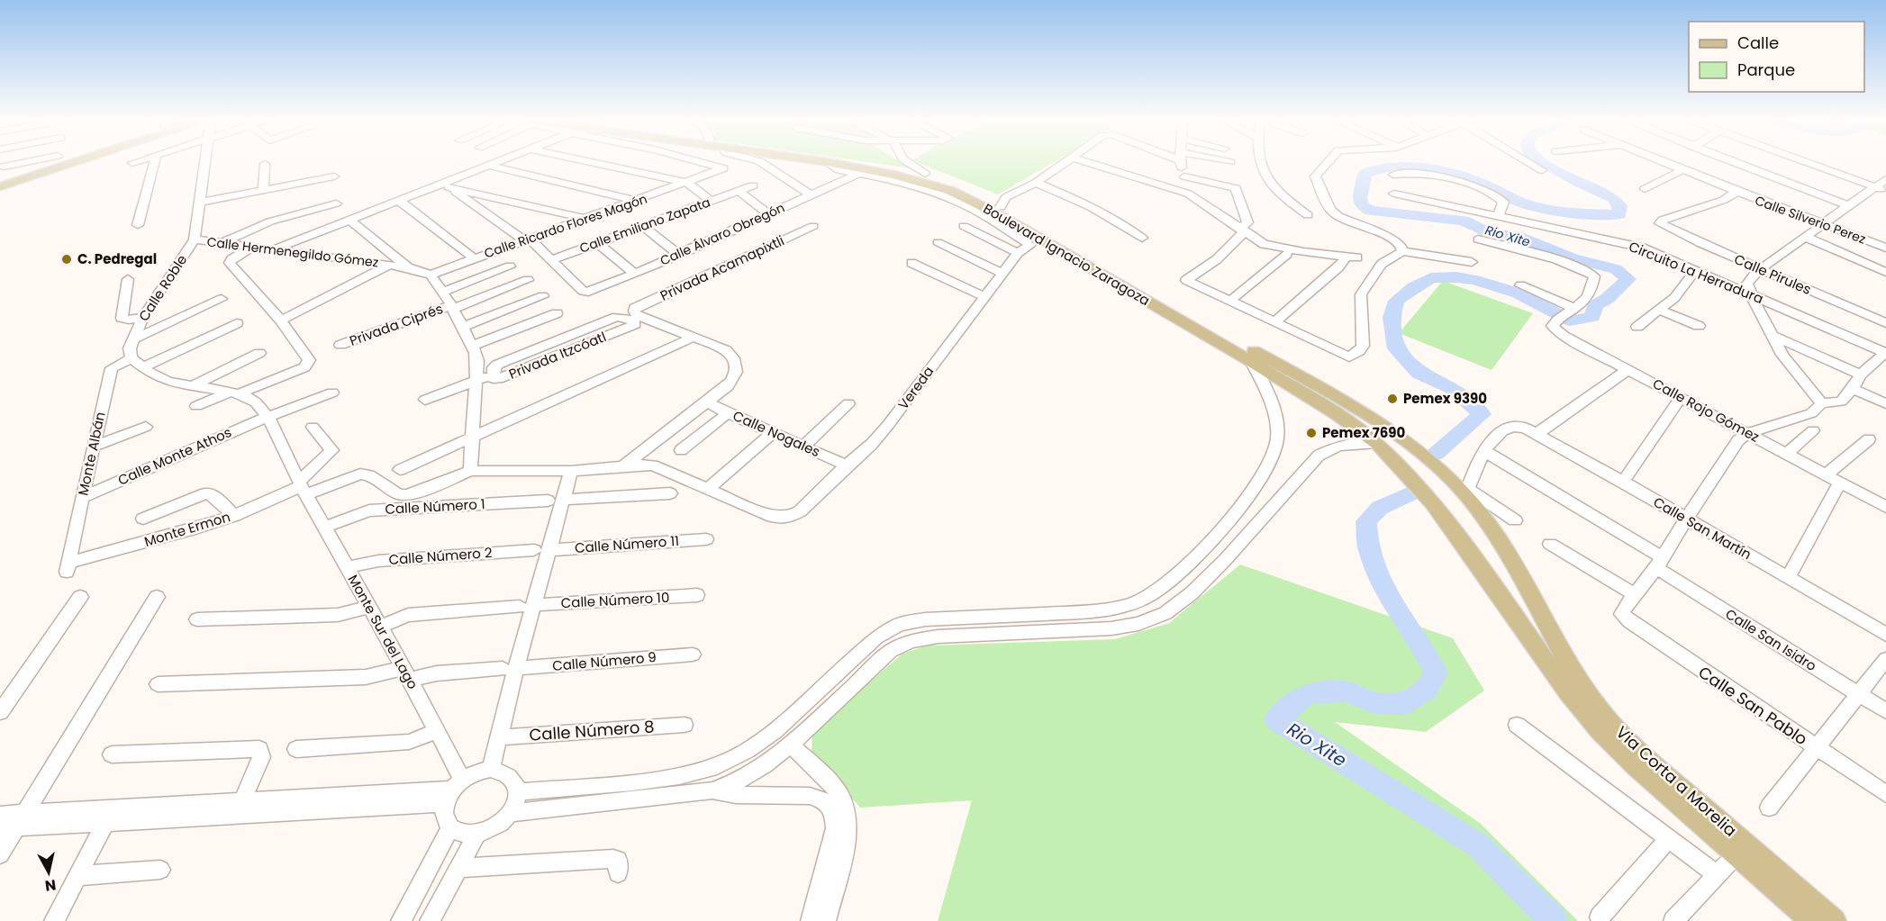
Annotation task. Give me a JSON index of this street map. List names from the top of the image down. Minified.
{"streets":{"main road":["Boulevard Ignacio Zaragoza","Via Corta a Morelia"],"street":["Calle Silverio Perez","Calle Emiliano Zapata","Calle Ricardo Flores Magón","Calle Álvaro Obregón","Calle Hermenegildo Gómez","Privada Acamapixtli","Circuito La Herradura","Calle Pirules","Calle Roble","Privada Ciprés","Privada Itzcóatl","Vereda","Calle Rojo Gómez","Calle Nogales","Monte Albán","Calle Monte Athos","Calle Número 1","Calle San Martín","Monte Ermon","Calle Número 11","Calle Número 2","Calle Número 10","Monte Sur del Lago","Calle San Isidro","Calle Número 9","Calle San Pablo","Calle Número 8"]},"crossings":[["Calle Silverio Perez","Calle Pirules"],["Calle Emiliano Zapata","Calle Álvaro Obregón"],["Calle Ricardo Flores Magón","Calle Hermenegildo Gómez"],["Calle Álvaro Obregón","Vereda"],["Calle Hermenegildo Gómez","Calle Roble"],["Boulevard Ignacio Zaragoza","Via Corta a Morelia"],["Privada Acamapixtli","Privada Itzcóatl"],["Calle Roble","Monte Albán"],["Vereda","Calle Nogales"],["Monte Albán","Calle Monte Athos"],["Monte Albán","Monte Ermon"],["Calle Número 1","Monte Sur del Lago"],["Calle San Martín","Calle San Isidro"],["Monte Ermon","Monte Sur del Lago"],["Calle Número 11","Calle Número 2"],["Calle Número 2","Monte Sur del Lago"],["Calle Número 10","Monte Sur del Lago"],["Monte Sur del Lago","Calle Número 9"]],"water":["Rio Xite"],"places":["C. Pedregal","Pemex 9390","Pemex 7690"],"legend":["Calle","Parque"],"north":"bottom"}
